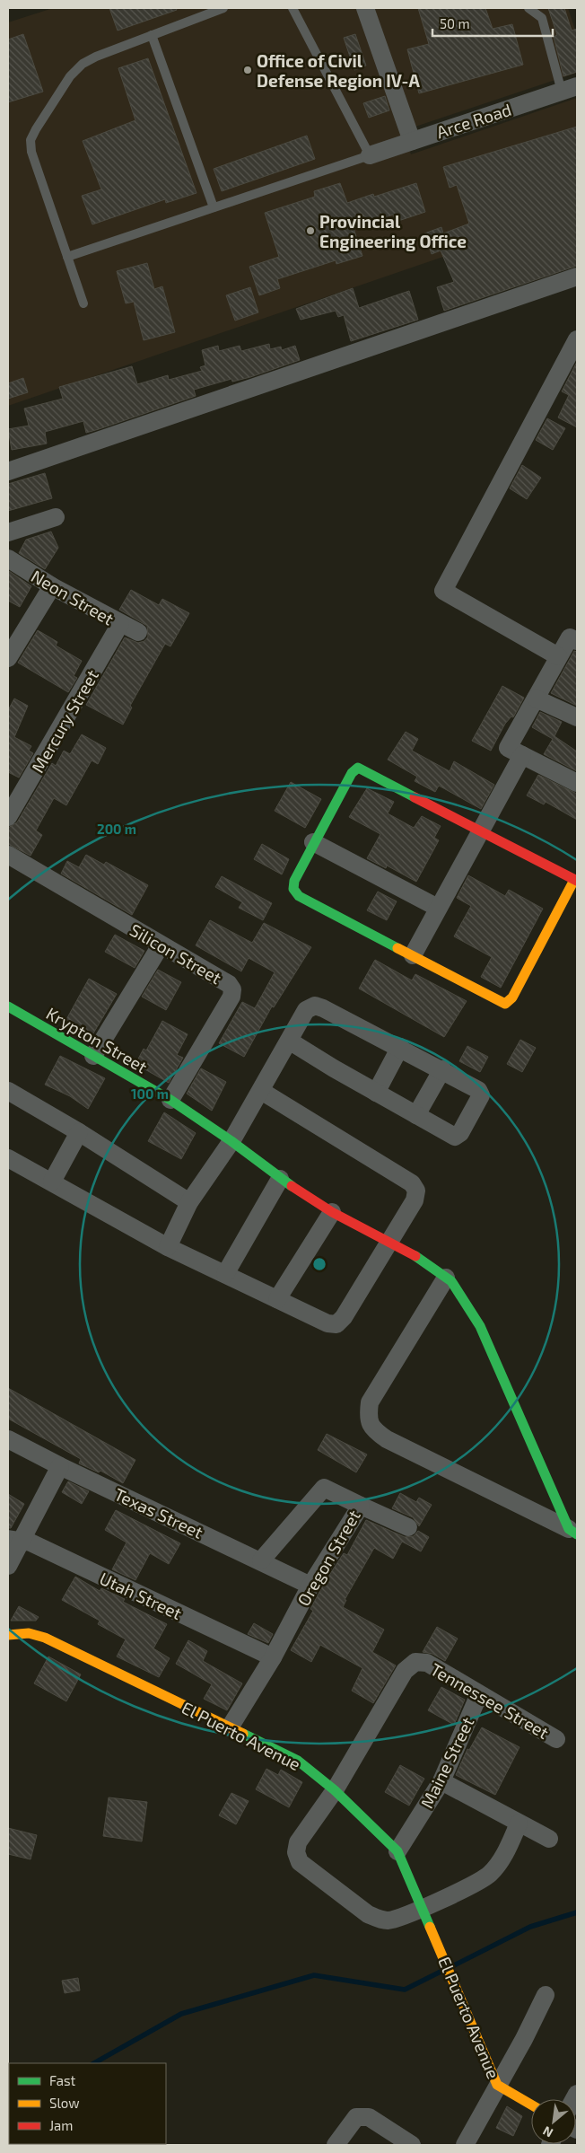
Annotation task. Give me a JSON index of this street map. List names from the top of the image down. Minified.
{"streets":{"street":["Arce Road","Neon Street","Mercury Street","Silicon Street","Krypton Street","Texas Street","Oregon Street","Utah Street","Tennessee Street","El Puerto Avenue","Maine Street"]},"crossings":[["Neon Street","Mercury Street"],["Silicon Street","Krypton Street"],["Texas Street","Oregon Street"],["Oregon Street","Utah Street"],["Oregon Street","El Puerto Avenue"],["Tennessee Street","El Puerto Avenue"],["Tennessee Street","Maine Street"],["El Puerto Avenue","Maine Street"]],"places":["Office of Civil Defense Region IV-A","Provincial Engineering Office"],"legend":["Fast","Slow","Jam"],"scale_bar":"50 m","north":"bottom left","rings":["200 m","100 m"]}
